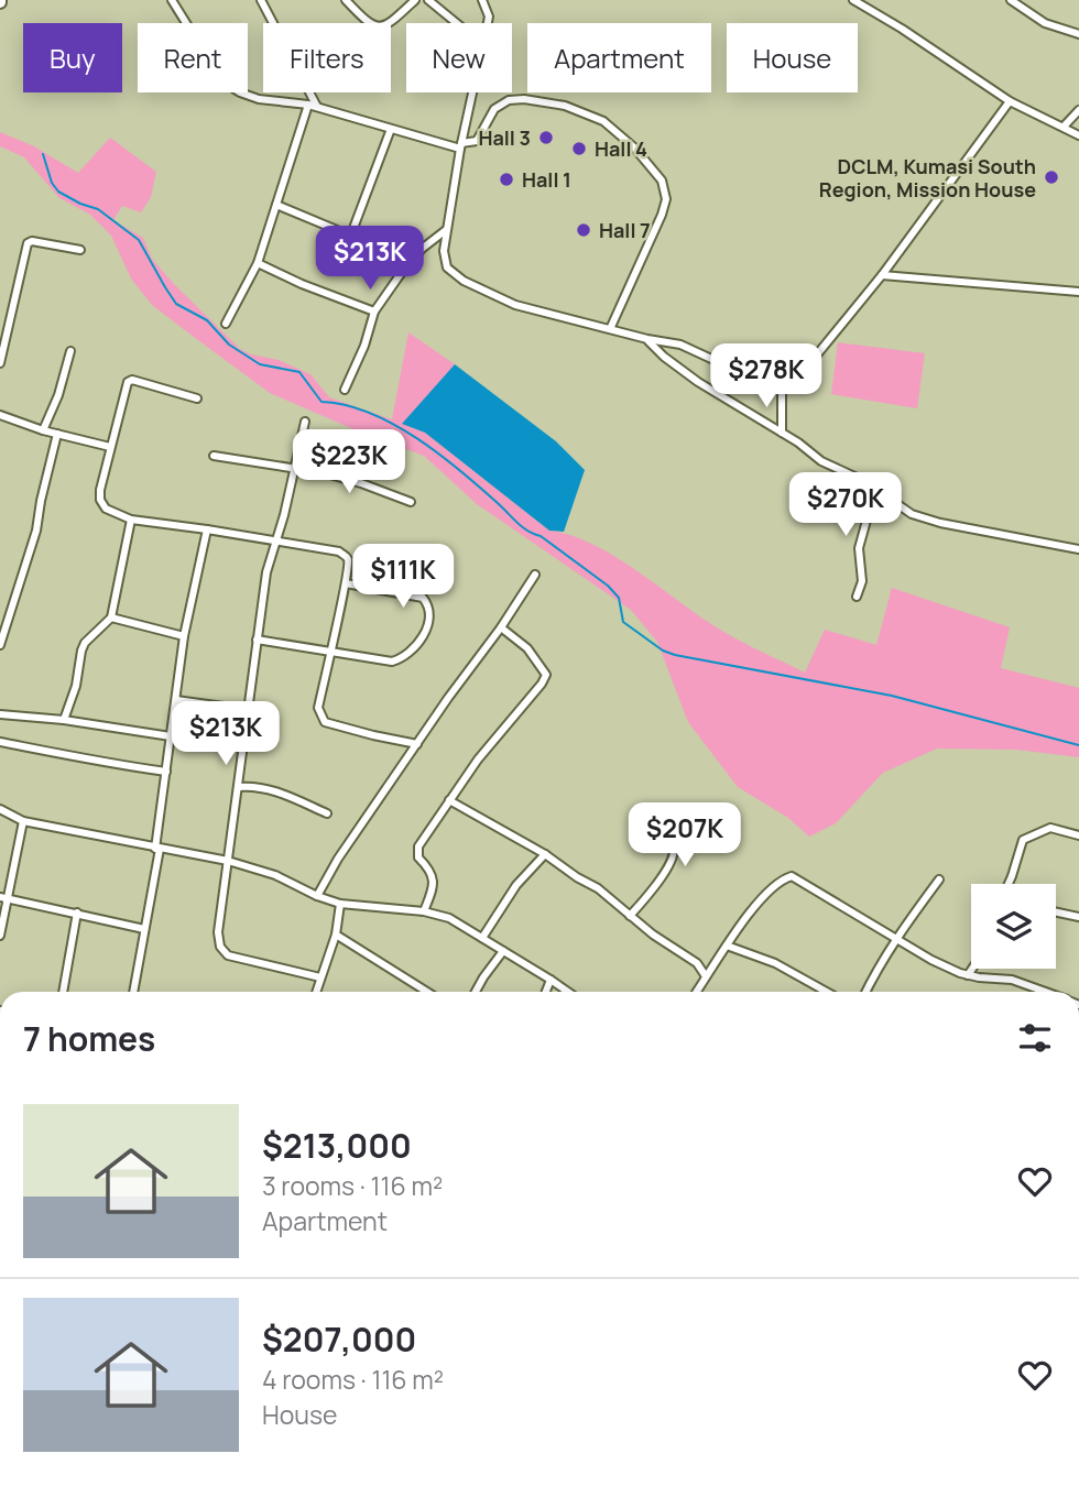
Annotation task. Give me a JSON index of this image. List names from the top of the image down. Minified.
{"places":["Hall 3","Hall 4","DCLM, Kumasi South Region, Mission House","Hall 1","Hall 7"],"page":{"chip":["Buy","Rent","Filters","New","Apartment","House"],"price":["$213K","$278K","$223K","$270K","$111K","$213K","$207K"],"heading":"7 homes","list":[{"name":"$213,000","note":"3 rooms · 116 m² · Apartment"},{"name":"$207,000","note":"4 rooms · 116 m² · House"}]}}
